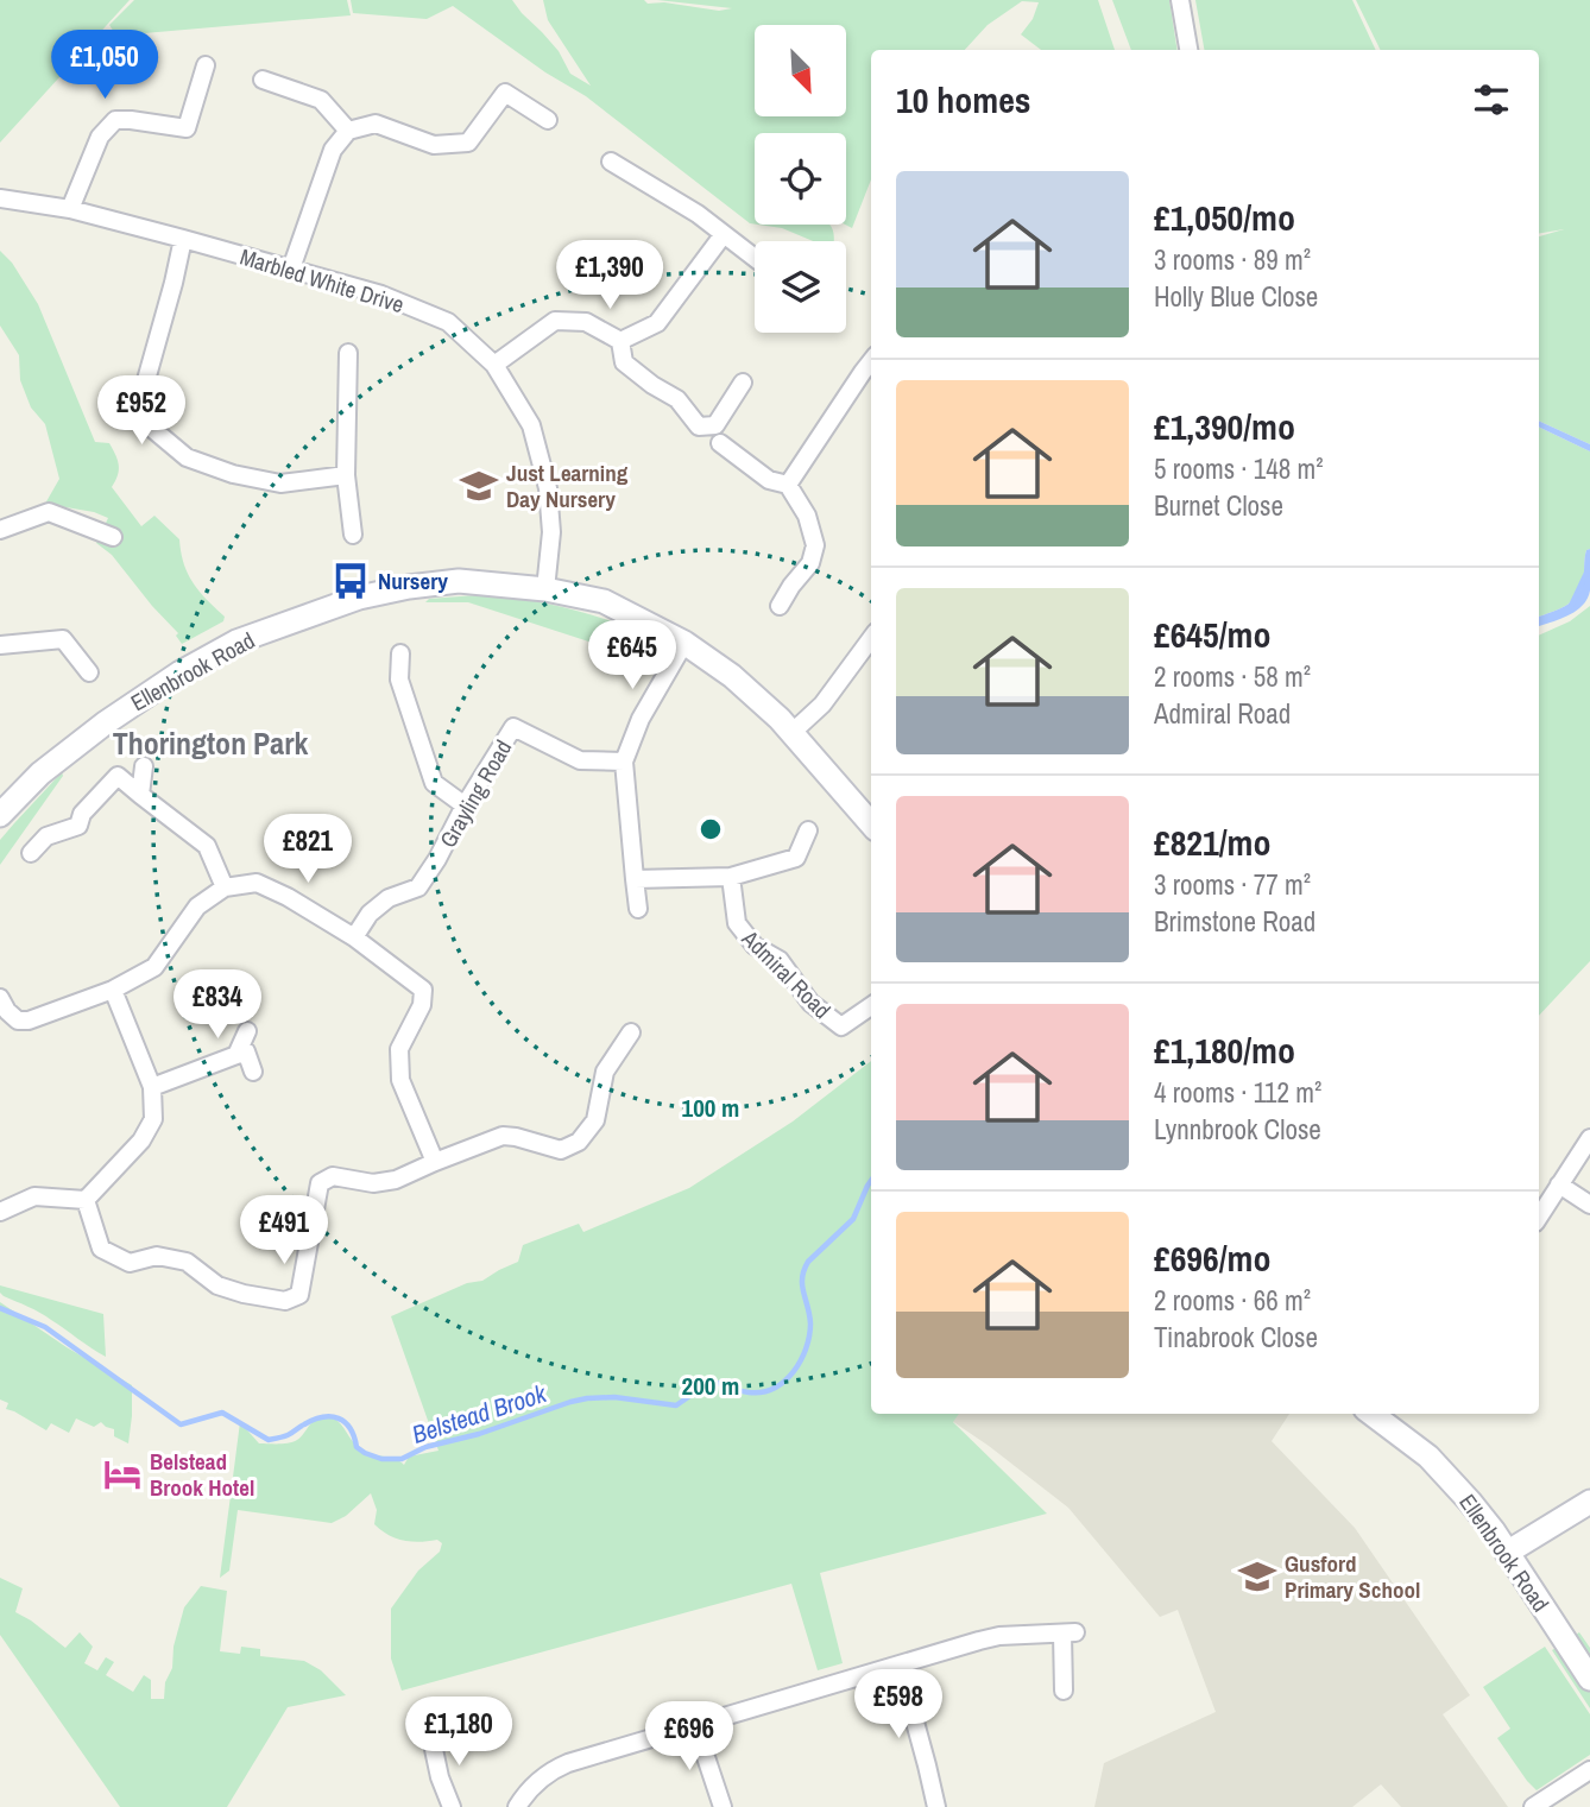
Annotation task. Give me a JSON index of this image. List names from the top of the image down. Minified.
{"streets":{"street":["Marbled White Drive","Ellenbrook Road","Grayling Road","Admiral Road"]},"crossings":[["Marbled White Drive","Ellenbrook Road"]],"districts":["Thorington Park"],"water":["Belstead Brook"],"places":{"school or university":["Just Learning Day Nursery","Gusford Primary School"],"bus stop":["Nursery"],"hotel":["Belstead Brook Hotel"]},"north":"bottom right","page":{"price":["£1,050","£1,390","£952","£645","£821","£834","£491","£598","£1,180","£696"],"heading":"10 homes","list":[{"name":"£1,050/mo","note":"3 rooms · 89 m² · Holly Blue Close"},{"name":"£1,390/mo","note":"5 rooms · 148 m² · Burnet Close"},{"name":"£645/mo","note":"2 rooms · 58 m² · Admiral Road"},{"name":"£821/mo","note":"3 rooms · 77 m² · Brimstone Road"},{"name":"£1,180/mo","note":"4 rooms · 112 m² · Lynnbrook Close"},{"name":"£696/mo","note":"2 rooms · 66 m² · Tinabrook Close"}]},"rings":["100 m","200 m"]}
